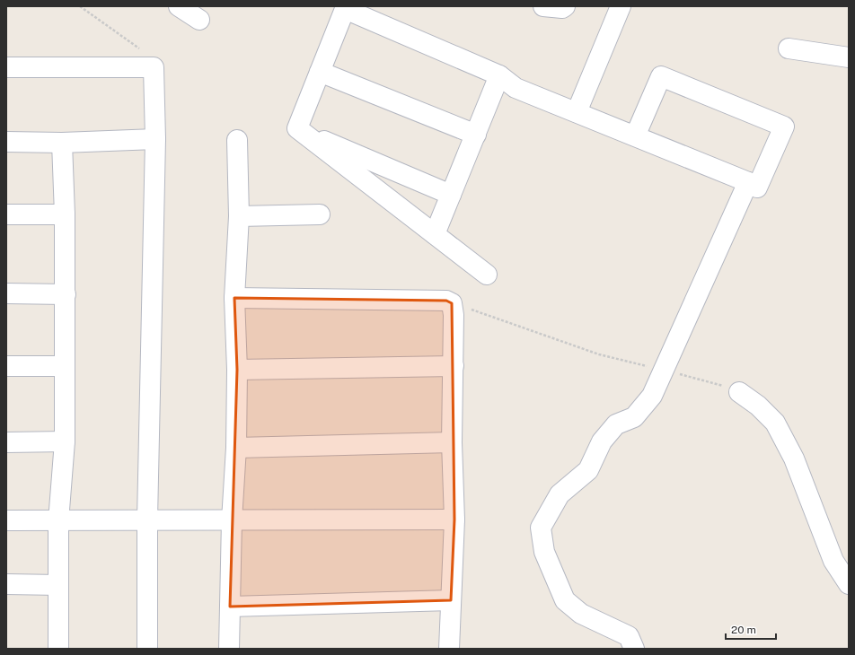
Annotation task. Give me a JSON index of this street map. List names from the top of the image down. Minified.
{"scale_bar":"20 m"}
